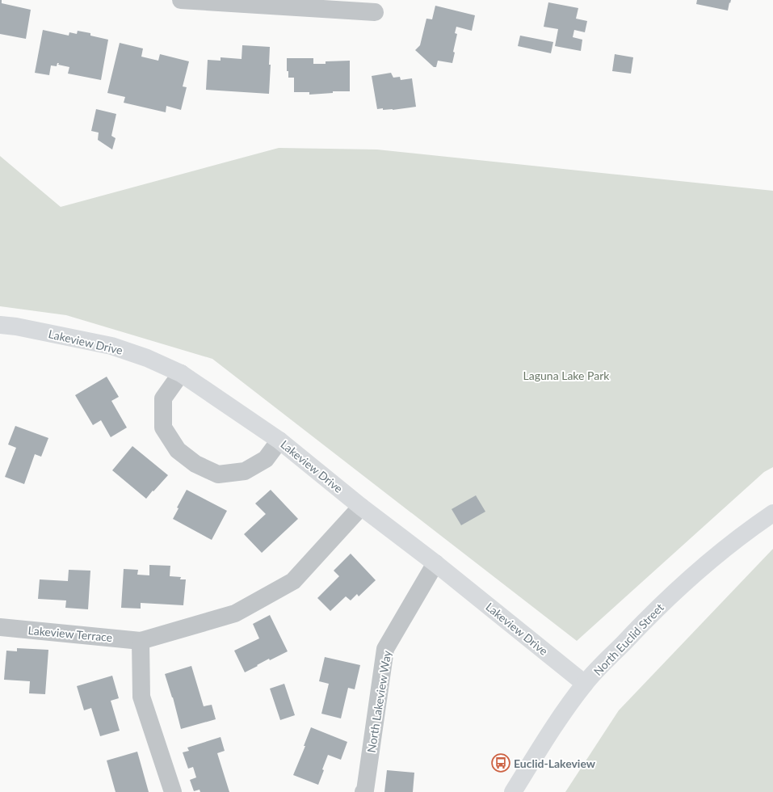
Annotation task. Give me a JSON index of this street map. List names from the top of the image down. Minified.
{"streets":{"street":["Lakeview Drive","Lakeview Terrace","North Euclid Street","North Lakeview Way"]},"crossings":[["Lakeview Drive","North Euclid Street"],["Lakeview Drive","North Lakeview Way"]],"parks":["Laguna Lake Park"],"places":{"bus stop":["Euclid-Lakeview"]}}
